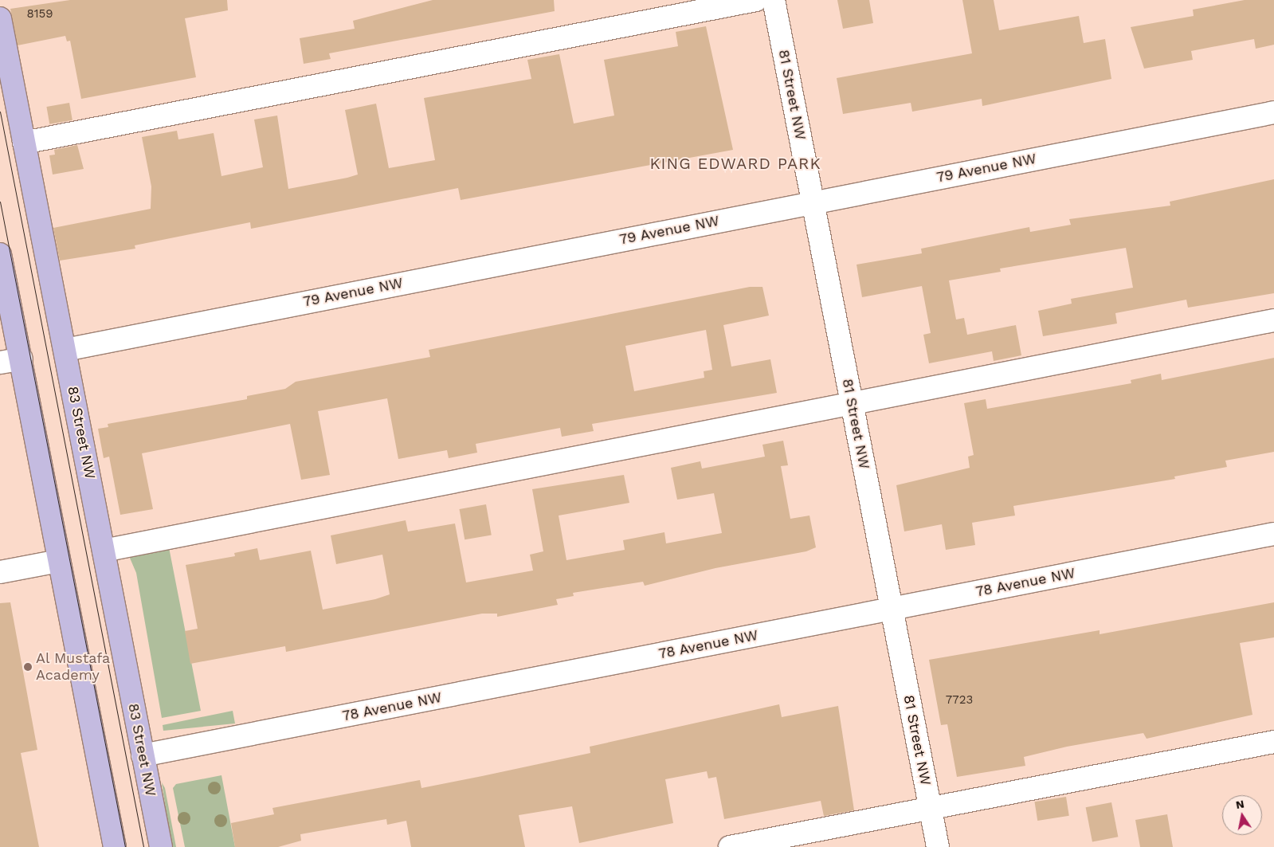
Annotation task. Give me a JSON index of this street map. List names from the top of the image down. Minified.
{"streets":{"main road":["83 Street NW"],"street":["81 Street NW","79 Avenue NW","78 Avenue NW"]},"crossings":[["81 Street NW","79 Avenue NW"],["81 Street NW","78 Avenue NW"],["79 Avenue NW","83 Street NW"],["83 Street NW","78 Avenue NW"]],"districts":["KING EDWARD PARK"],"places":["Al Mustafa Academy"],"house_numbers":["8159","7723"],"north":"top"}
